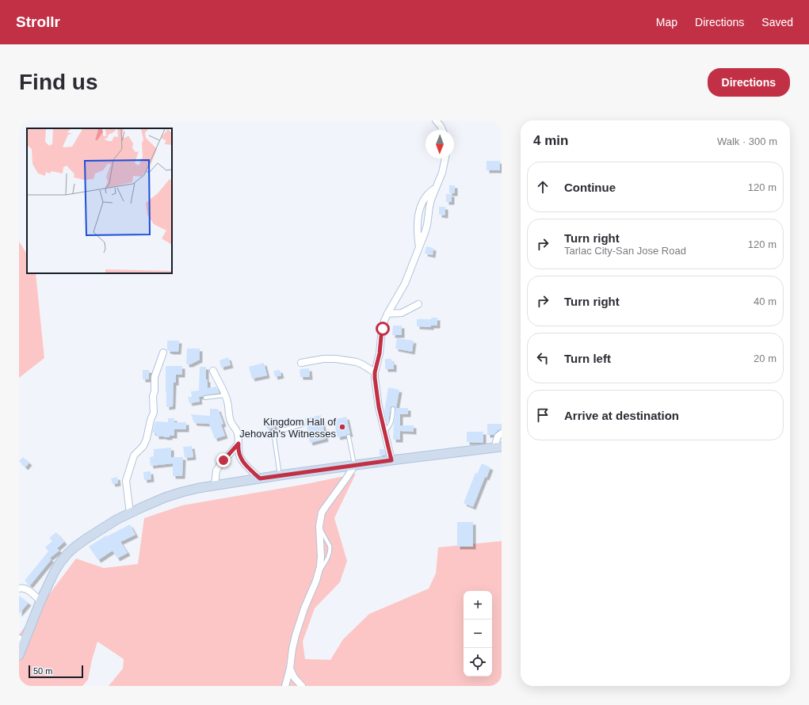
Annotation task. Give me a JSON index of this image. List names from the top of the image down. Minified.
{"places":["Kingdom Hall of Jehovah's Witnesses"],"scale_bar":"50 m","north":"bottom","page":{"header":"Strollr","nav":["Map","Directions","Saved"],"buttons":"Directions","title":"Find us","heading":["4 min","Walk · 300 m"],"list":[["Continue","120 m"],["Turn right","Tarlac City-San Jose Road","120 m"],["Turn right","40 m"],["Turn left","20 m"],"Arrive at destination"],"map_buttons":["+","−"],"scale":"50 m"}}
